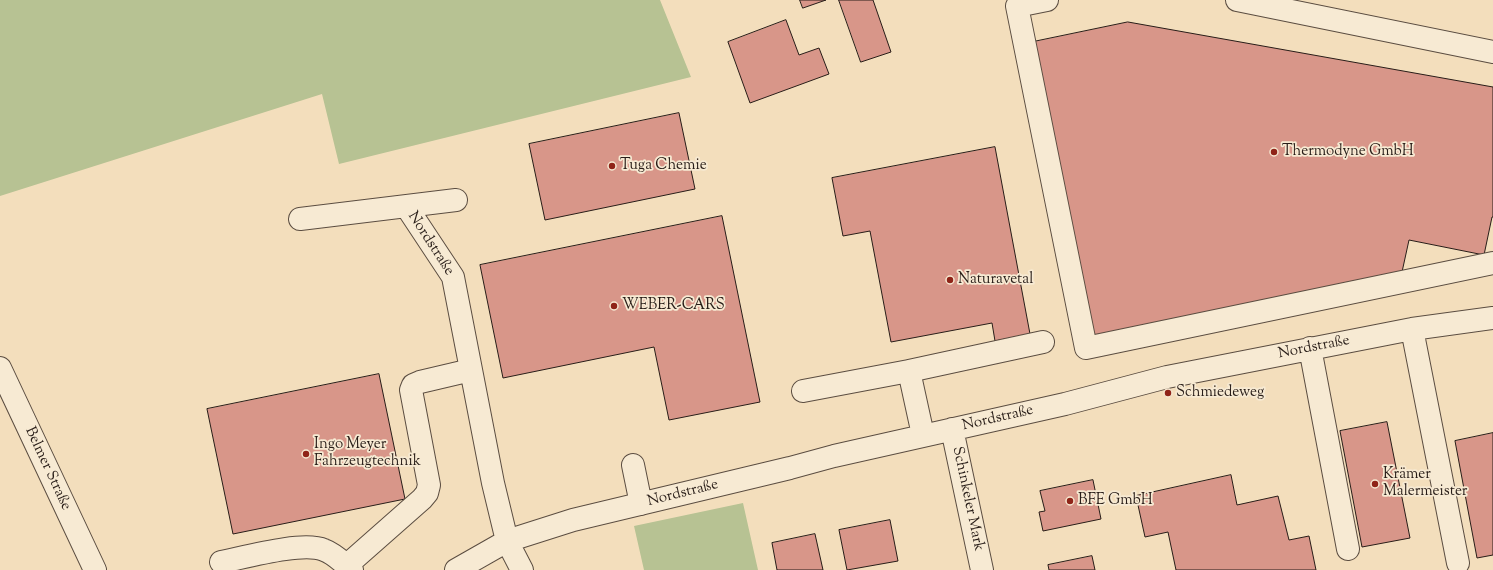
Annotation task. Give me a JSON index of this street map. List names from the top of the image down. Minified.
{"streets":{"street":["Nordstraße","Belmer Straße","Schinkeler Mark"]},"crossings":[["Nordstraße","Schinkeler Mark"]],"places":["Thermodyne GmbH","Tuga Chemie","Naturavetal","WEBER-CARS","Schmiedeweg","Ingo Meyer Fahrzeugtechnik","Krämer Malermeister","BFE GmbH"]}
